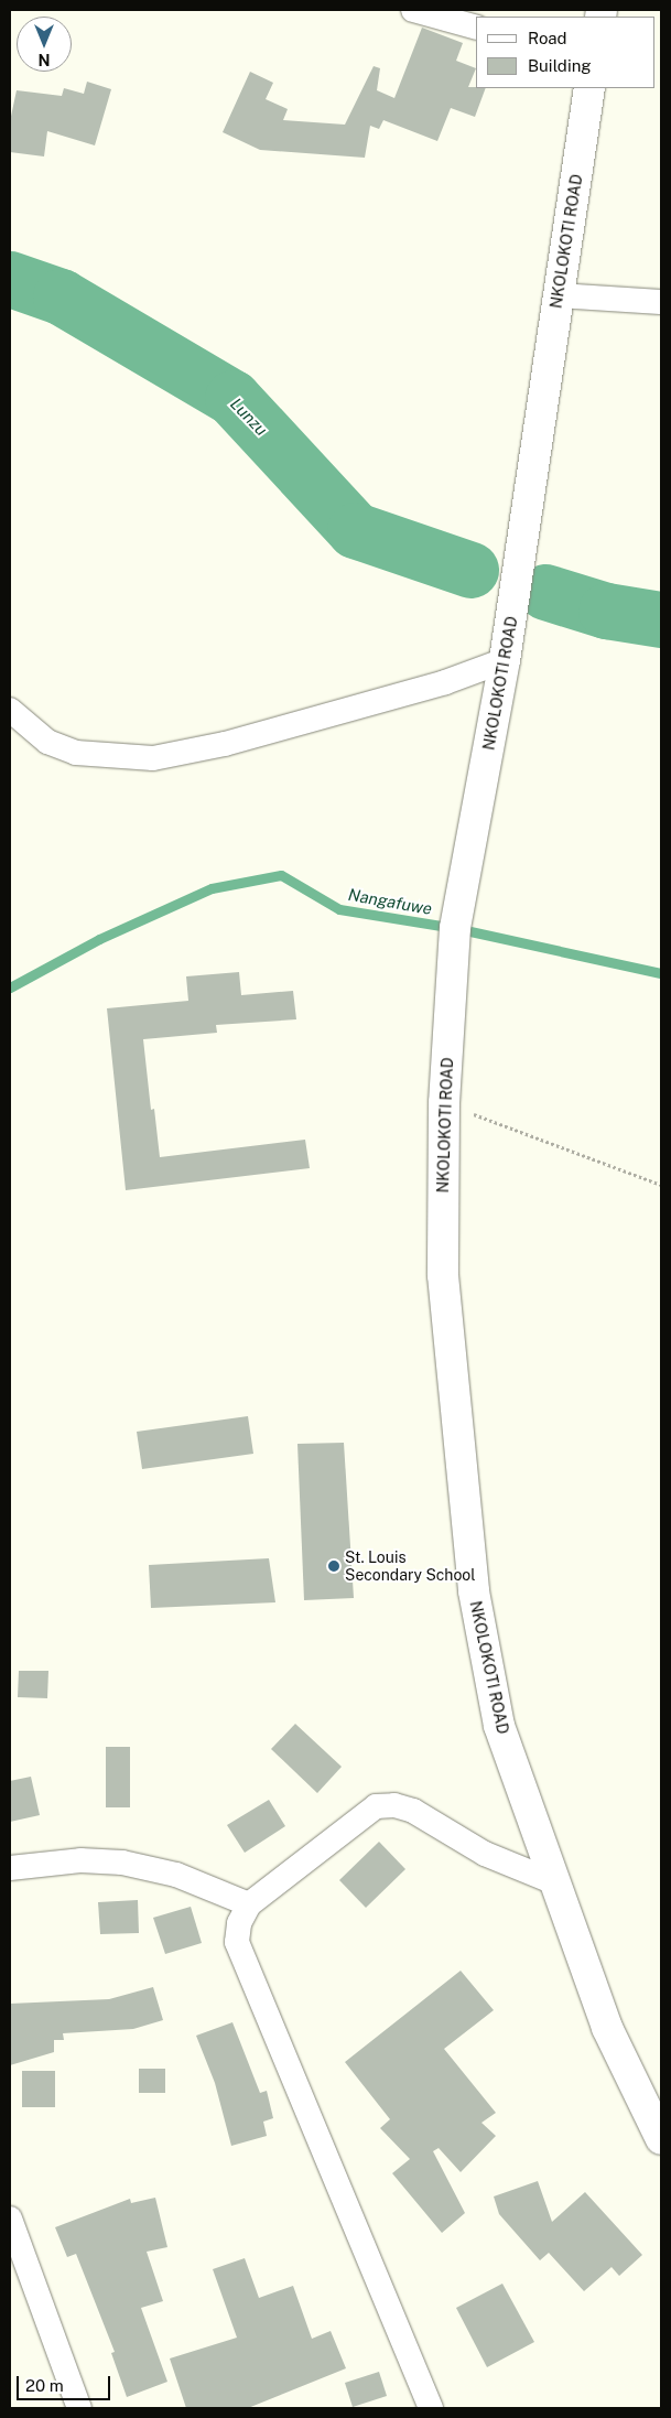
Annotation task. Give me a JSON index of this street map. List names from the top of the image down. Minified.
{"streets":{"main road":["NKOLOKOTI ROAD"]},"water":["Lunzu","Nangafuwe"],"places":["St. Louis Secondary School"],"legend":["Road","Building"],"scale_bar":"20 m","north":"bottom"}
